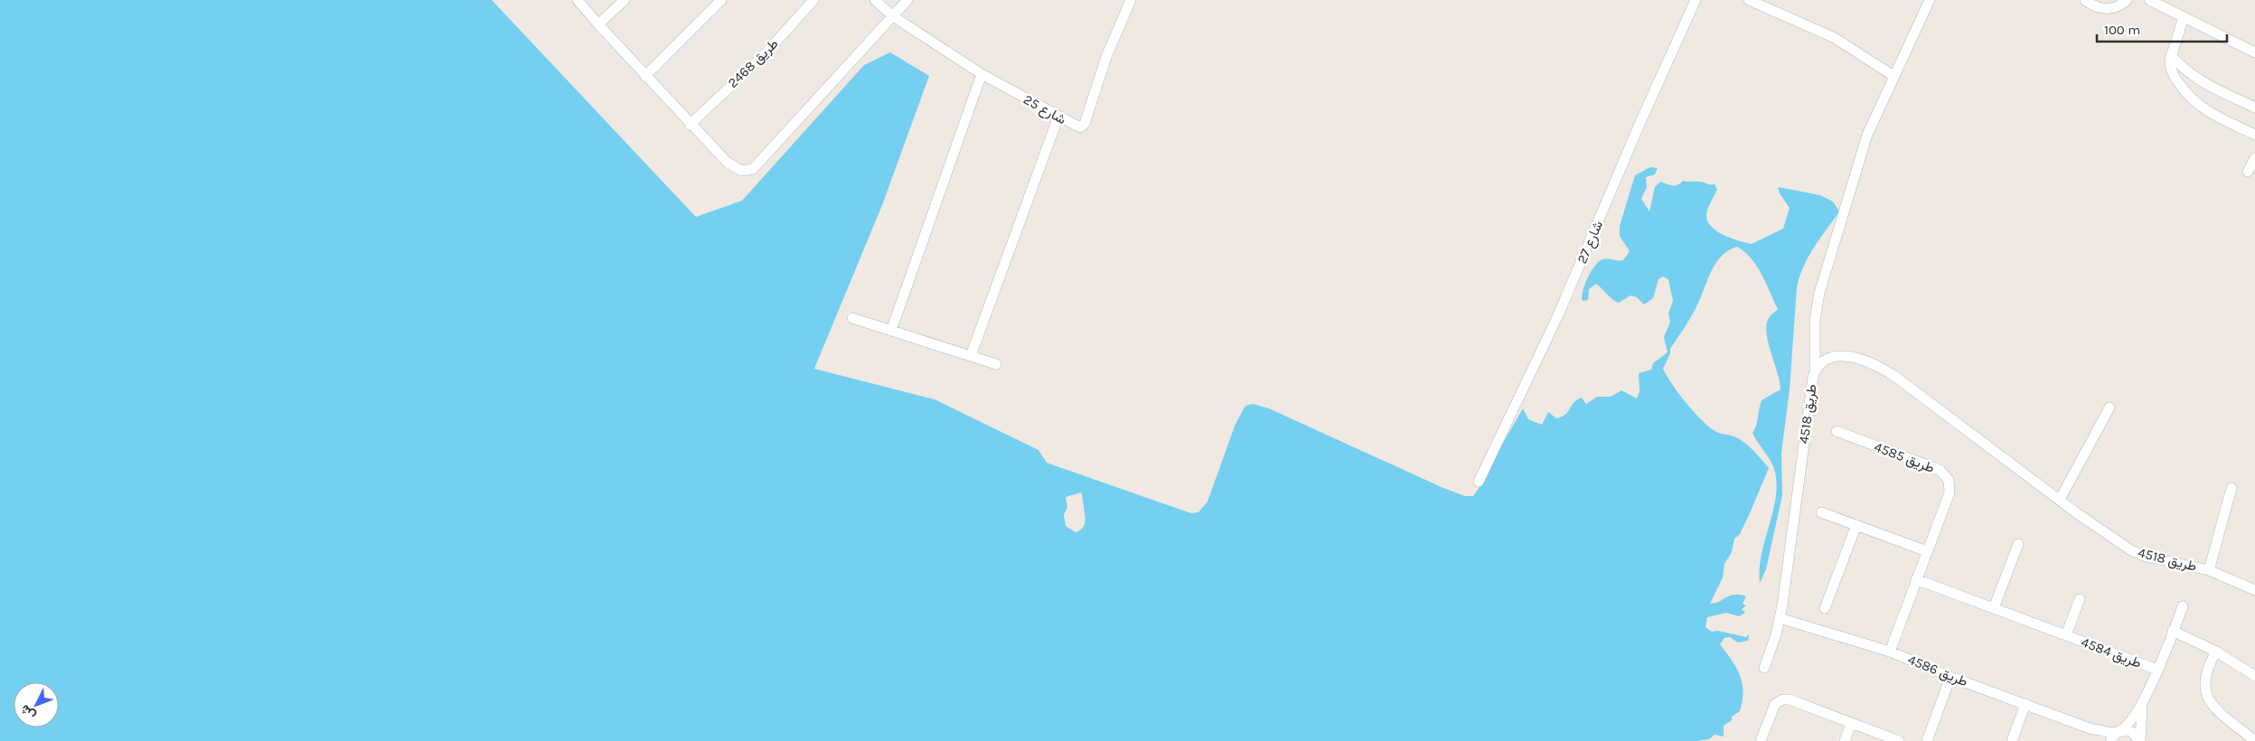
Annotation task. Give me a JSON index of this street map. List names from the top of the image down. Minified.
{"streets":{"street":["طريق 2468","شارع 25","شارع 27","طريق 4518","طريق 4585","طريق 4584","طريق 4586"]},"crossings":[["طريق 4518","طريق 4586"],["طريق 4585","طريق 4584"],["طريق 4585","طريق 4586"],["طريق 4584","طريق 4586"]],"scale_bar":"100 m","north":"bottom left"}
